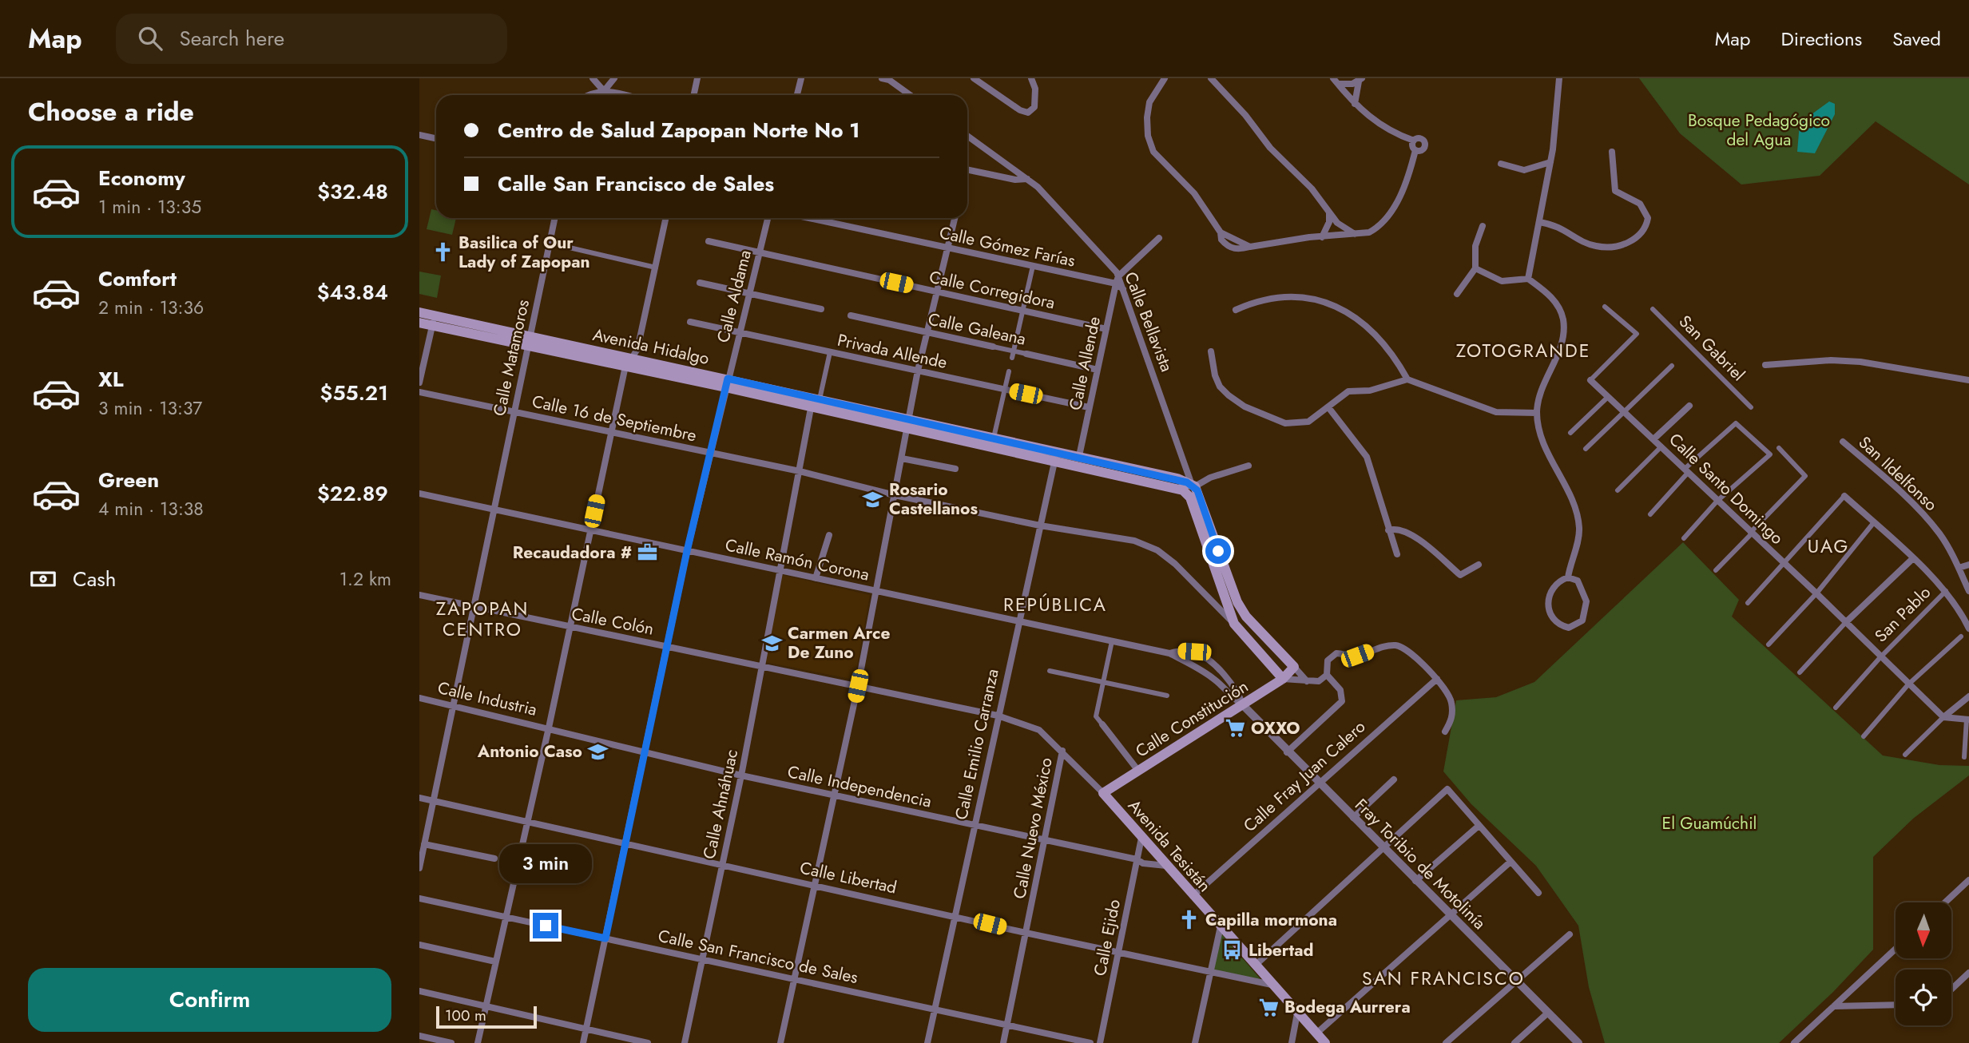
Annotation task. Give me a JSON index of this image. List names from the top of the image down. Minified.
{"streets":{"main road":["Avenida Hidalgo","Calle Constitución","Avenida Tesistán"],"street":["Calle Gómez Farías","Calle Corregidora","Calle Aldama","Calle Bellavista","Calle Galeana","San Gabriel","Privada Allende","Calle Matamoros","Calle Allende","Calle 16 de Septiembre","San Ildelfonso","Calle Santo Domingo","Calle Ramón Corona","San Pablo","Calle Colón","Calle Industria","Calle Emilio Carranza","Calle Fray Juan Calero","Calle Independencia","Calle Ahnáhuac","Calle Nuevo México","Fray Toribio de Motolinía","Calle Libertad","Calle Ejido","Calle San Francisco de Sales"]},"crossings":[["Calle Gómez Farías","Calle Bellavista"],["Calle Gómez Farías","Calle Allende"],["Calle Corregidora","Calle Aldama"],["Calle Corregidora","Calle Allende"],["Calle Aldama","Avenida Hidalgo"],["Calle Aldama","Privada Allende"],["Calle Aldama","Calle 16 de Septiembre"],["Calle Aldama","Calle Ramón Corona"],["Calle Aldama","Calle Colón"],["Calle Aldama","Calle Independencia"],["Calle Aldama","Calle Libertad"],["Calle Aldama","Calle San Francisco de Sales"],["Calle Bellavista","Avenida Hidalgo"],["Calle Bellavista","Calle Allende"],["Calle Galeana","Calle Allende"],["Avenida Hidalgo","Calle Matamoros"],["Avenida Hidalgo","Calle Allende"],["Avenida Hidalgo","Calle 16 de Septiembre"],["Avenida Hidalgo","Calle Constitución"],["Avenida Hidalgo","Calle Emilio Carranza"],["Avenida Hidalgo","Calle Ahnáhuac"],["Privada Allende","Calle Allende"],["Calle Matamoros","Calle 16 de Septiembre"],["Calle Matamoros","Calle Ramón Corona"],["Calle Matamoros","Calle Colón"],["Calle Matamoros","Calle Industria"],["Calle Matamoros","Calle Libertad"],["Calle 16 de Septiembre","Calle Emilio Carranza"],["Calle 16 de Septiembre","Calle Ahnáhuac"],["Calle Santo Domingo","San Pablo"],["Calle Ramón Corona","Calle Constitución"],["Calle Ramón Corona","Calle Emilio Carranza"],["Calle Ramón Corona","Calle Ahnáhuac"],["Calle Ramón Corona","Fray Toribio de Motolinía"],["Calle Colón","Calle Emilio Carranza"],["Calle Colón","Calle Ahnáhuac"],["Calle Colón","Avenida Tesistán"],["Calle Industria","Calle Independencia"],["Calle Constitución","Avenida Tesistán"],["Calle Constitución","Fray Toribio de Motolinía"],["Calle Emilio Carranza","Calle Independencia"],["Calle Emilio Carranza","Avenida Tesistán"],["Calle Emilio Carranza","Calle Libertad"],["Calle Emilio Carranza","Calle San Francisco de Sales"],["Calle Fray Juan Calero","Avenida Tesistán"],["Calle Fray Juan Calero","Fray Toribio de Motolinía"],["Calle Independencia","Calle Ahnáhuac"],["Calle Independencia","Calle Nuevo México"],["Calle Independencia","Avenida Tesistán"],["Calle Independencia","Calle Ejido"],["Calle Ahnáhuac","Calle Libertad"],["Calle Ahnáhuac","Calle San Francisco de Sales"],["Calle Nuevo México","Avenida Tesistán"],["Calle Nuevo México","Calle Libertad"],["Calle Nuevo México","Calle San Francisco de Sales"],["Avenida Tesistán","Calle Libertad"],["Avenida Tesistán","Calle Ejido"],["Calle Libertad","Calle Ejido"]],"districts":["ZOTOGRANDE","UAG","REPÚBLICA","ZAPOPAN CENTRO","SAN FRANCISCO"],"parks":["Bosque Pedagógico del Agua","El Guamúchil"],"places":{"church":["Basilica of Our Lady of Zapopan","Capilla mormona"],"school or university":["Rosario Castellanos","Carmen Arce De Zuno","Antonio Caso"],"office":["Recaudadora #"],"supermarket":["OXXO","Bodega Aurrera"],"bus stop":["Libertad"]},"scale_bar":"100 m","north":"bottom","page":{"header":"Map","search":"Search here","nav":["Map","Directions","Saved"],"heading":"Choose a ride","banner":["Centro de Salud Zapopan Norte No 1","Calle San Francisco de Sales"],"list":[{"name":"Economy","note":"1 min · 13:35","value":"$32.48"},{"name":"Comfort","note":"2 min · 13:36","value":"$43.84"},{"name":"XL","note":"3 min · 13:37","value":"$55.21"},{"name":"Green","note":"4 min · 13:38","value":"$22.89"}],"pay":["Cash","1.2 km"],"bubble":"3 min","buttons":"Confirm","scale":"100 m"}}
